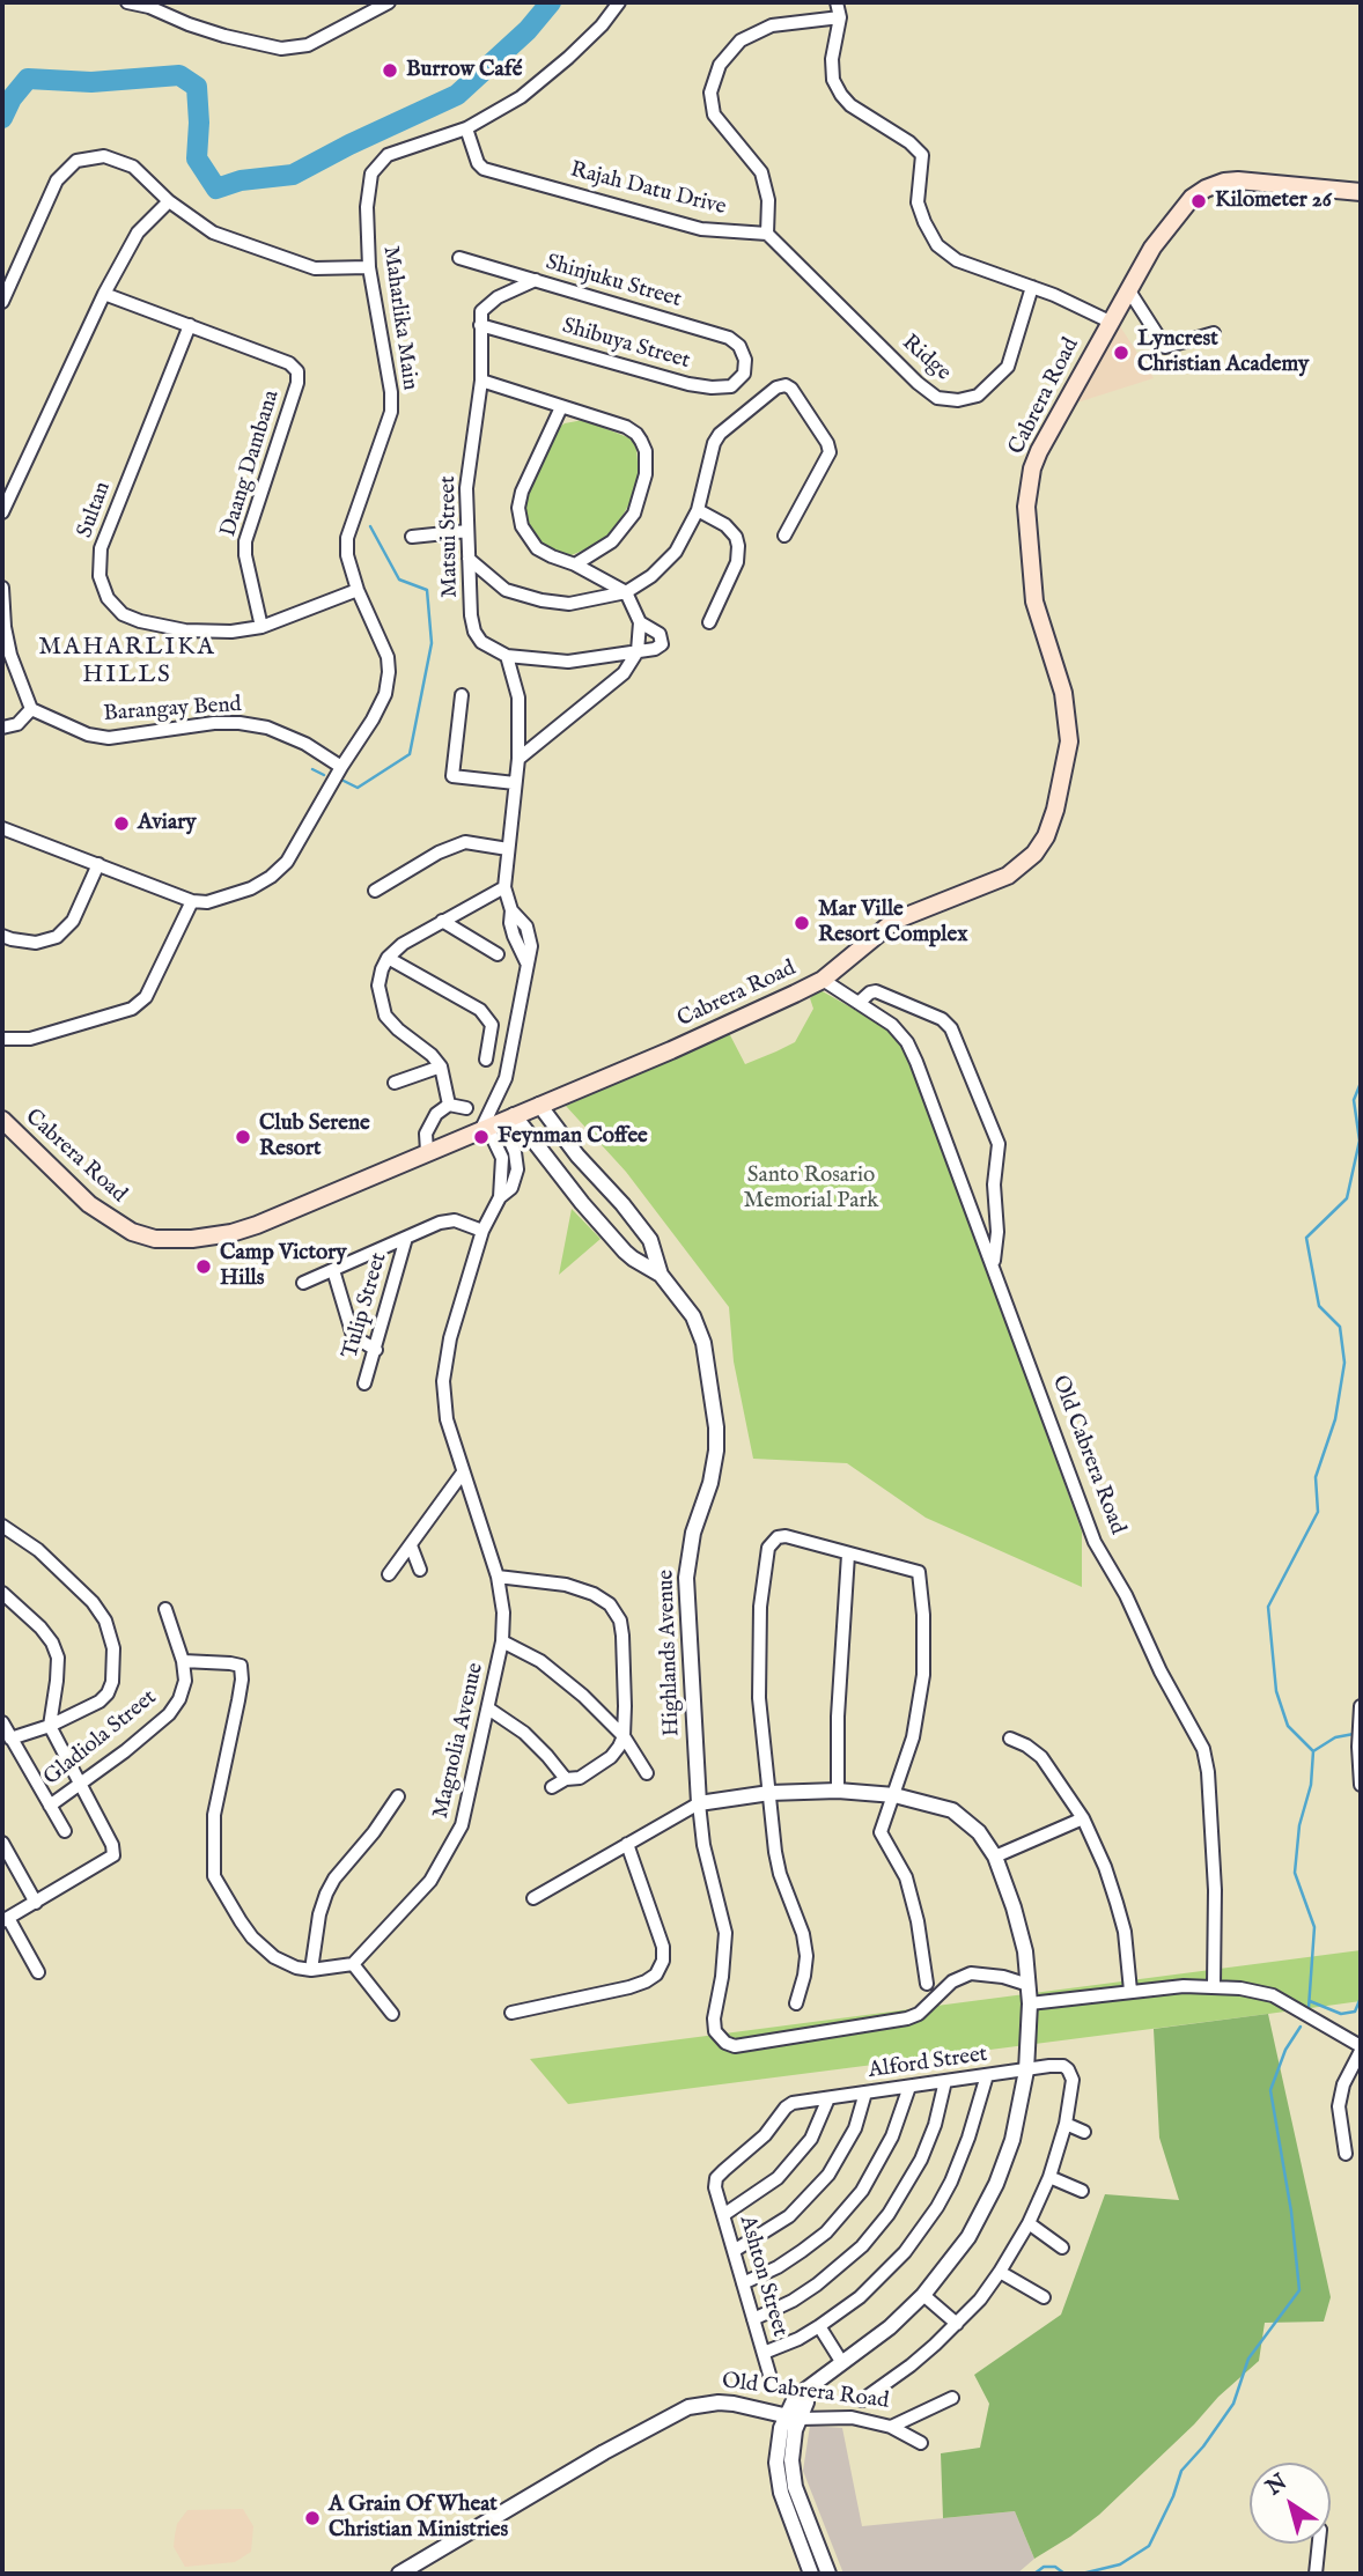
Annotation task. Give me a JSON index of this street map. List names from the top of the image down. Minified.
{"streets":{"main road":["Cabrera Road"],"street":["Rajah Datu Drive","Shinjuku Street","Maharlika Main","Shibuya Street","Ridge","Daang Dambana","Sultan","Matsui Street","Barangay Bend","Tulip Street","Old Cabrera Road","Highlands Avenue","Gladiola Street","Magnolia Avenue","Alford Street","Ashton Street"]},"crossings":[["Rajah Datu Drive","Maharlika Main"],["Rajah Datu Drive","Ridge"],["Shinjuku Street","Shibuya Street"],["Maharlika Main","Sultan"],["Maharlika Main","Barangay Bend"],["Shibuya Street","Matsui Street"],["Cabrera Road","Old Cabrera Road"],["Cabrera Road","Highlands Avenue"],["Cabrera Road","Magnolia Avenue"],["Daang Dambana","Sultan"],["Highlands Avenue","Magnolia Avenue"],["Alford Street","Ashton Street"]],"districts":["MAHARLIKA HILLS"],"parks":["Santo Rosario Memorial Park"],"places":["Burrow Café","Kilometer 26","Lyncrest Christian Academy","Aviary","Mar Ville Resort Complex","Club Serene Resort","Feynman Coffee","Camp Victory Hills","A Grain Of Wheat Christian Ministries"],"north":"top left"}
